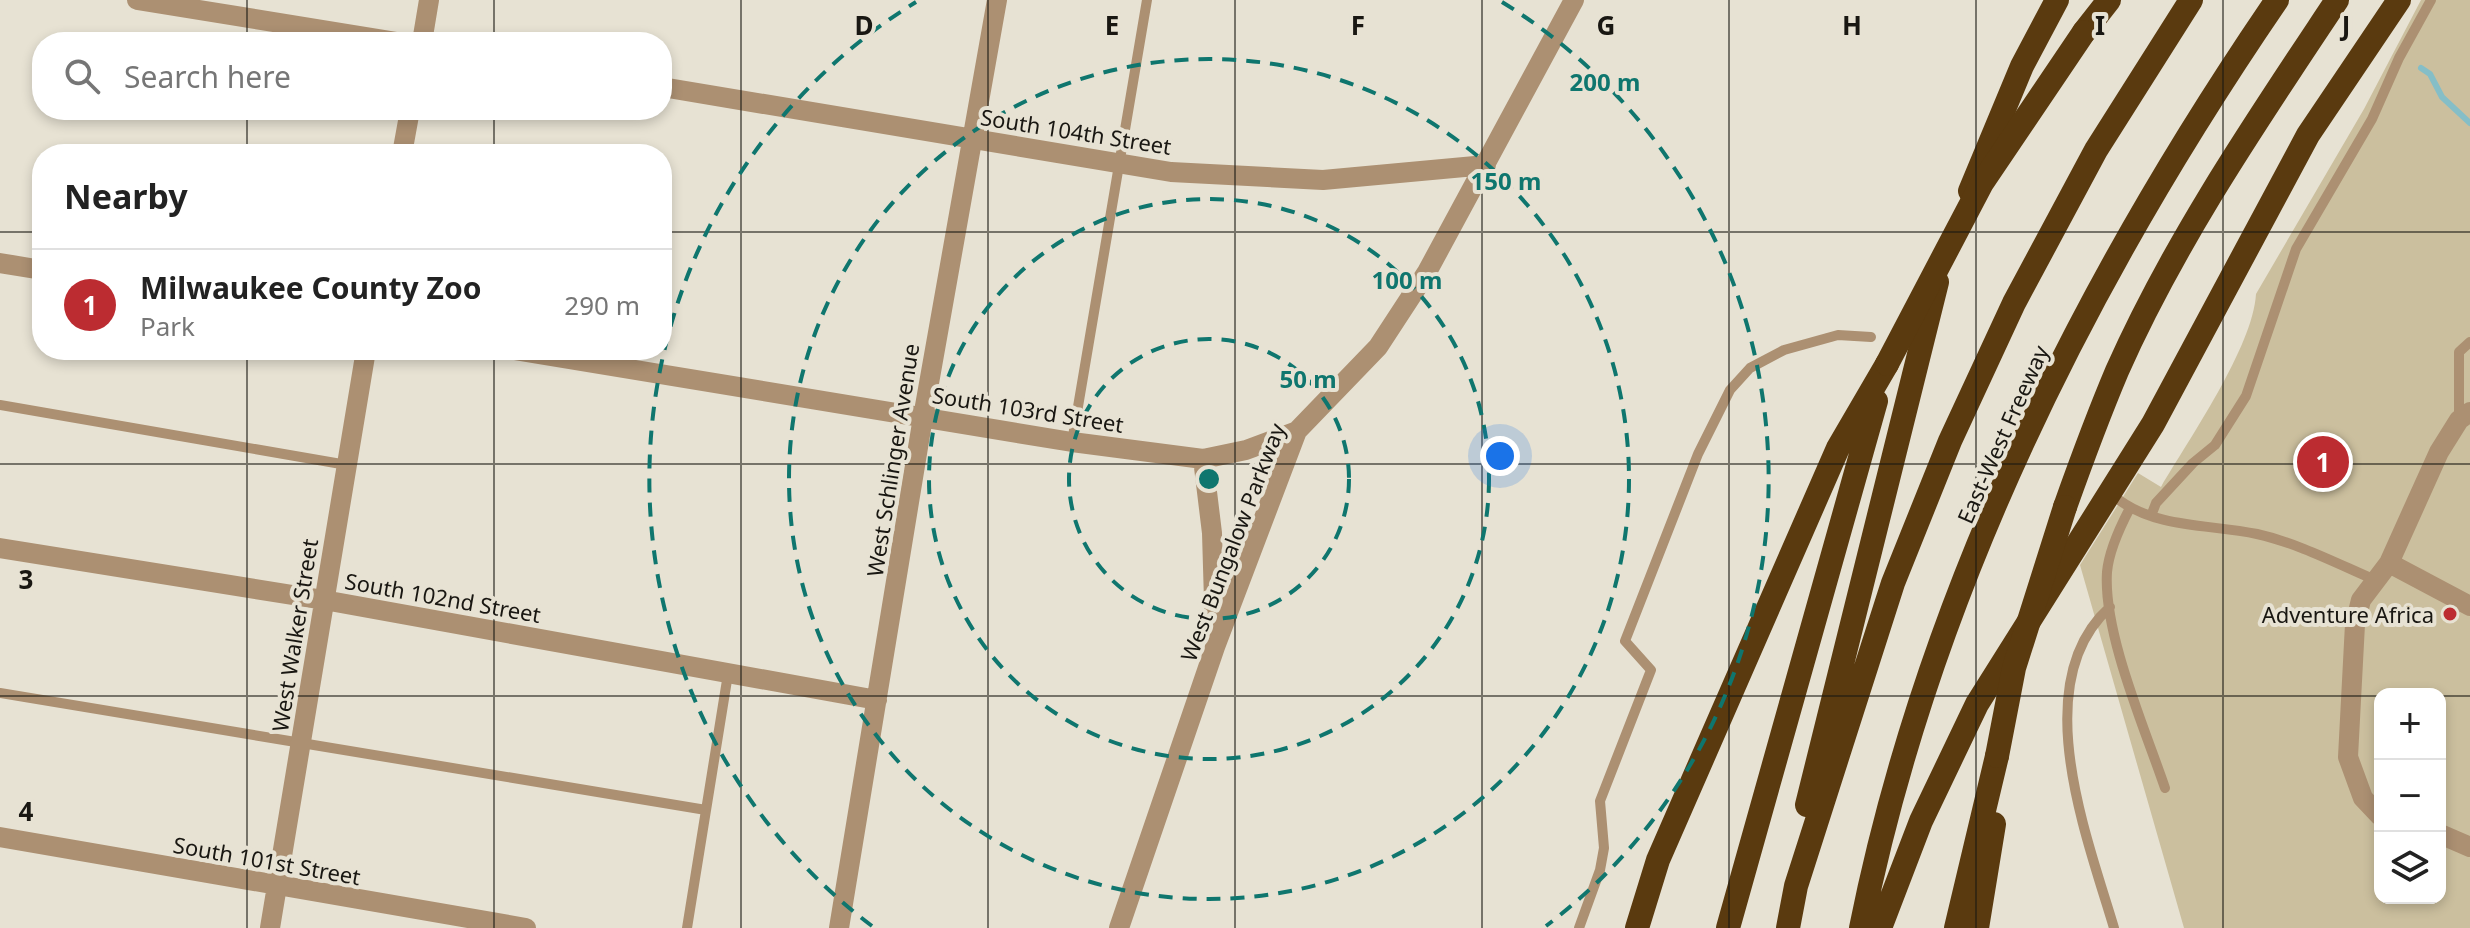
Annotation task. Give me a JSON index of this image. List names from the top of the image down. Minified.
{"streets":{"highway":["East-West Freeway"],"street":["South 104th Street","South 103rd Street","West Schlinger Avenue","West Bungalow Parkway","South 102nd Street","West Walker Street","South 101st Street"]},"crossings":[["South 104th Street","West Schlinger Avenue"],["South 104th Street","West Bungalow Parkway"],["South 103rd Street","West Schlinger Avenue"],["South 103rd Street","West Bungalow Parkway"],["West Schlinger Avenue","South 102nd Street"],["South 102nd Street","West Walker Street"],["West Walker Street","South 101st Street"]],"places":["Adventure Africa"],"page":{"search":"Search here","heading":"Nearby","list":[{"mark":"1","name":"Milwaukee County Zoo","note":"Park","value":"290 m"}],"pins":"1","map_buttons":["+","−"]},"grid":{"columns":["D","E","F","G","H","I","J"],"rows":["3","4"]},"rings":["200 m","150 m","100 m","50 m"]}
